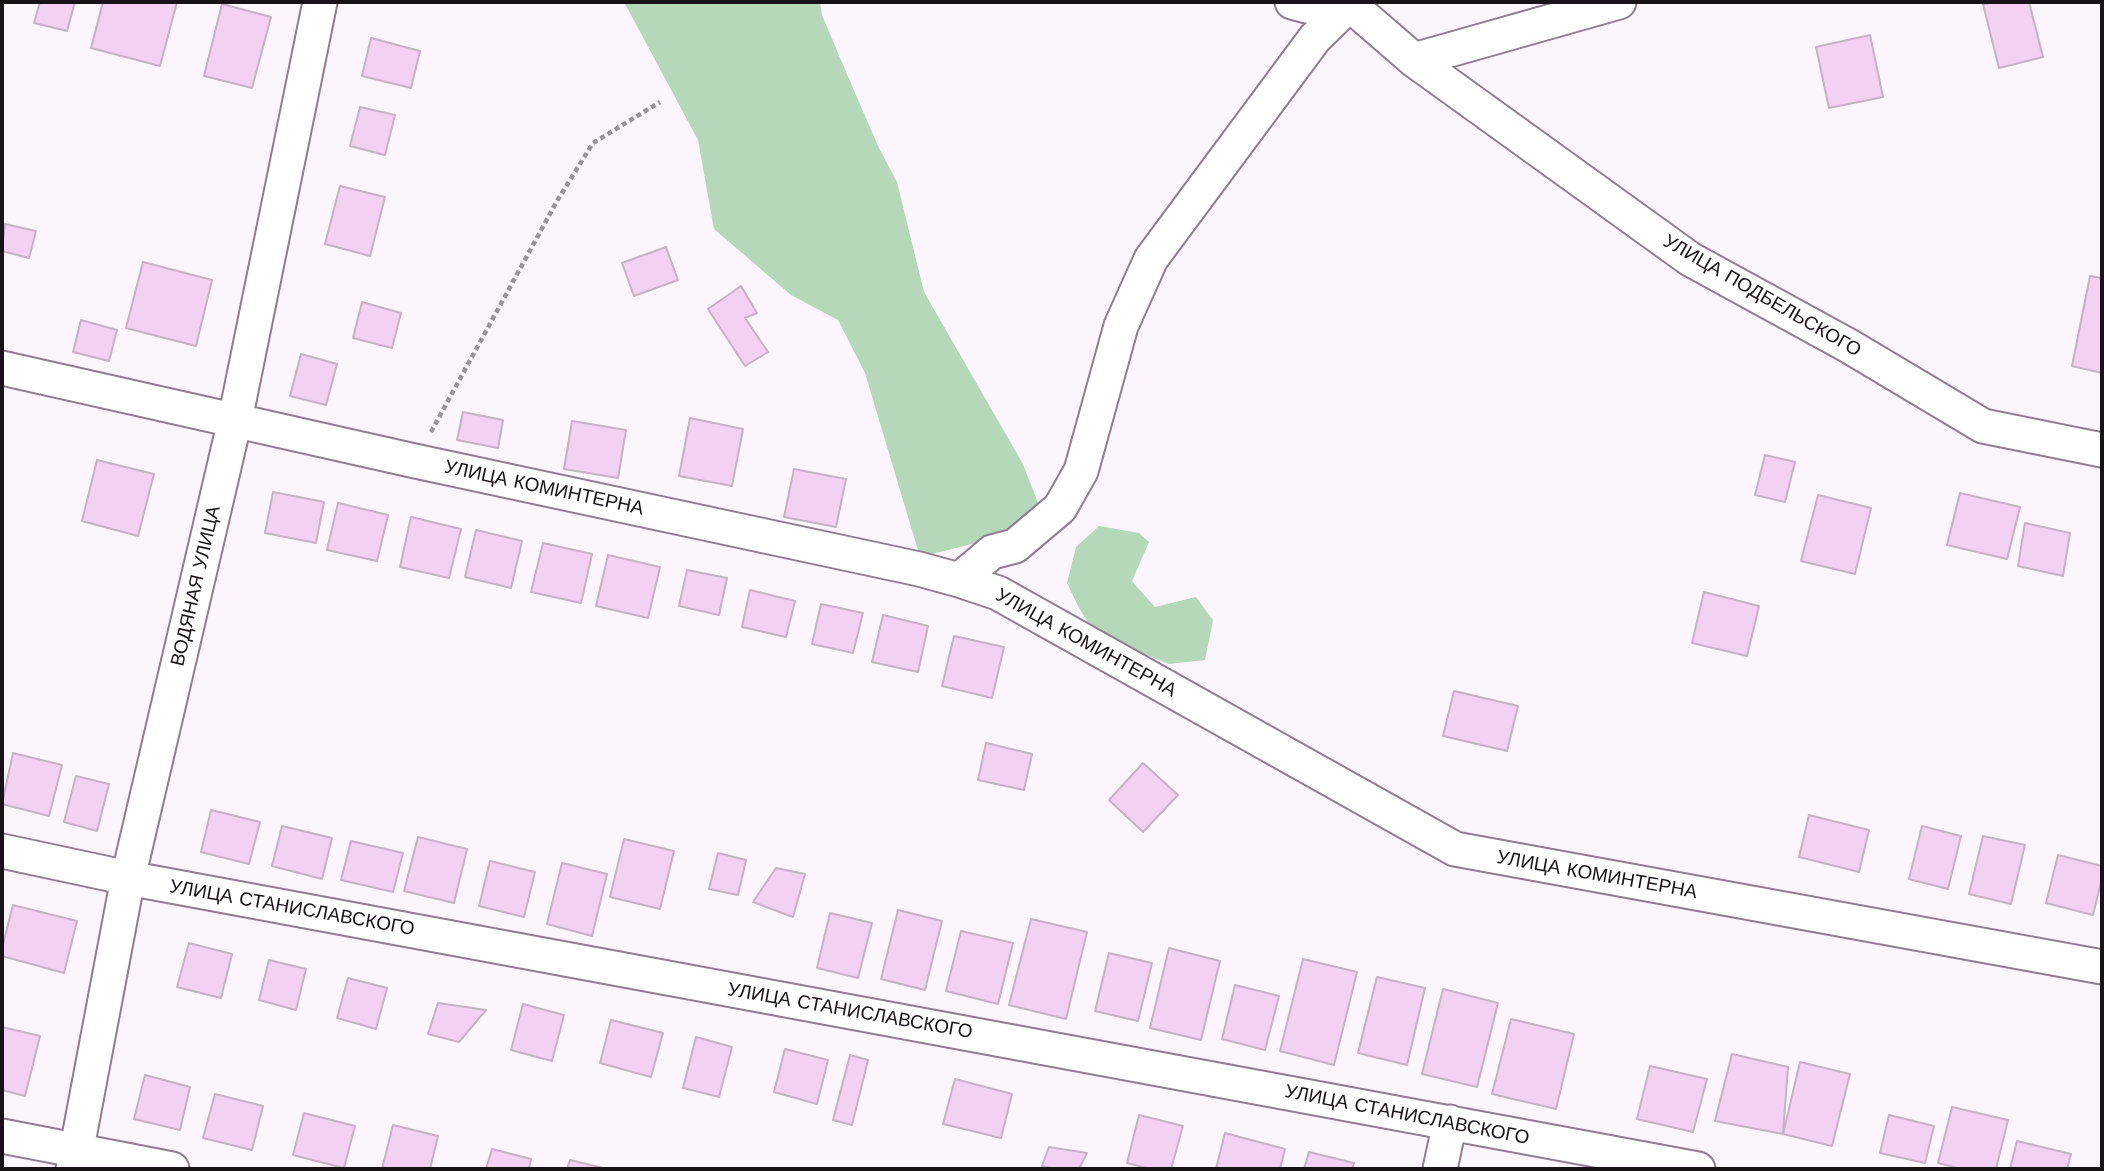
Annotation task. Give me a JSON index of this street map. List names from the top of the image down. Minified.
{"streets":{"street":["УЛИЦА ПОДБЕЛЬСКОГО","УЛИЦА КОМИНТЕРНА","ВОДЯНАЯ УЛИЦА","УЛИЦА СТАНИСЛАВСКОГО"]},"crossings":[["УЛИЦА КОМИНТЕРНА","ВОДЯНАЯ УЛИЦА"],["ВОДЯНАЯ УЛИЦА","УЛИЦА СТАНИСЛАВСКОГО"]]}
